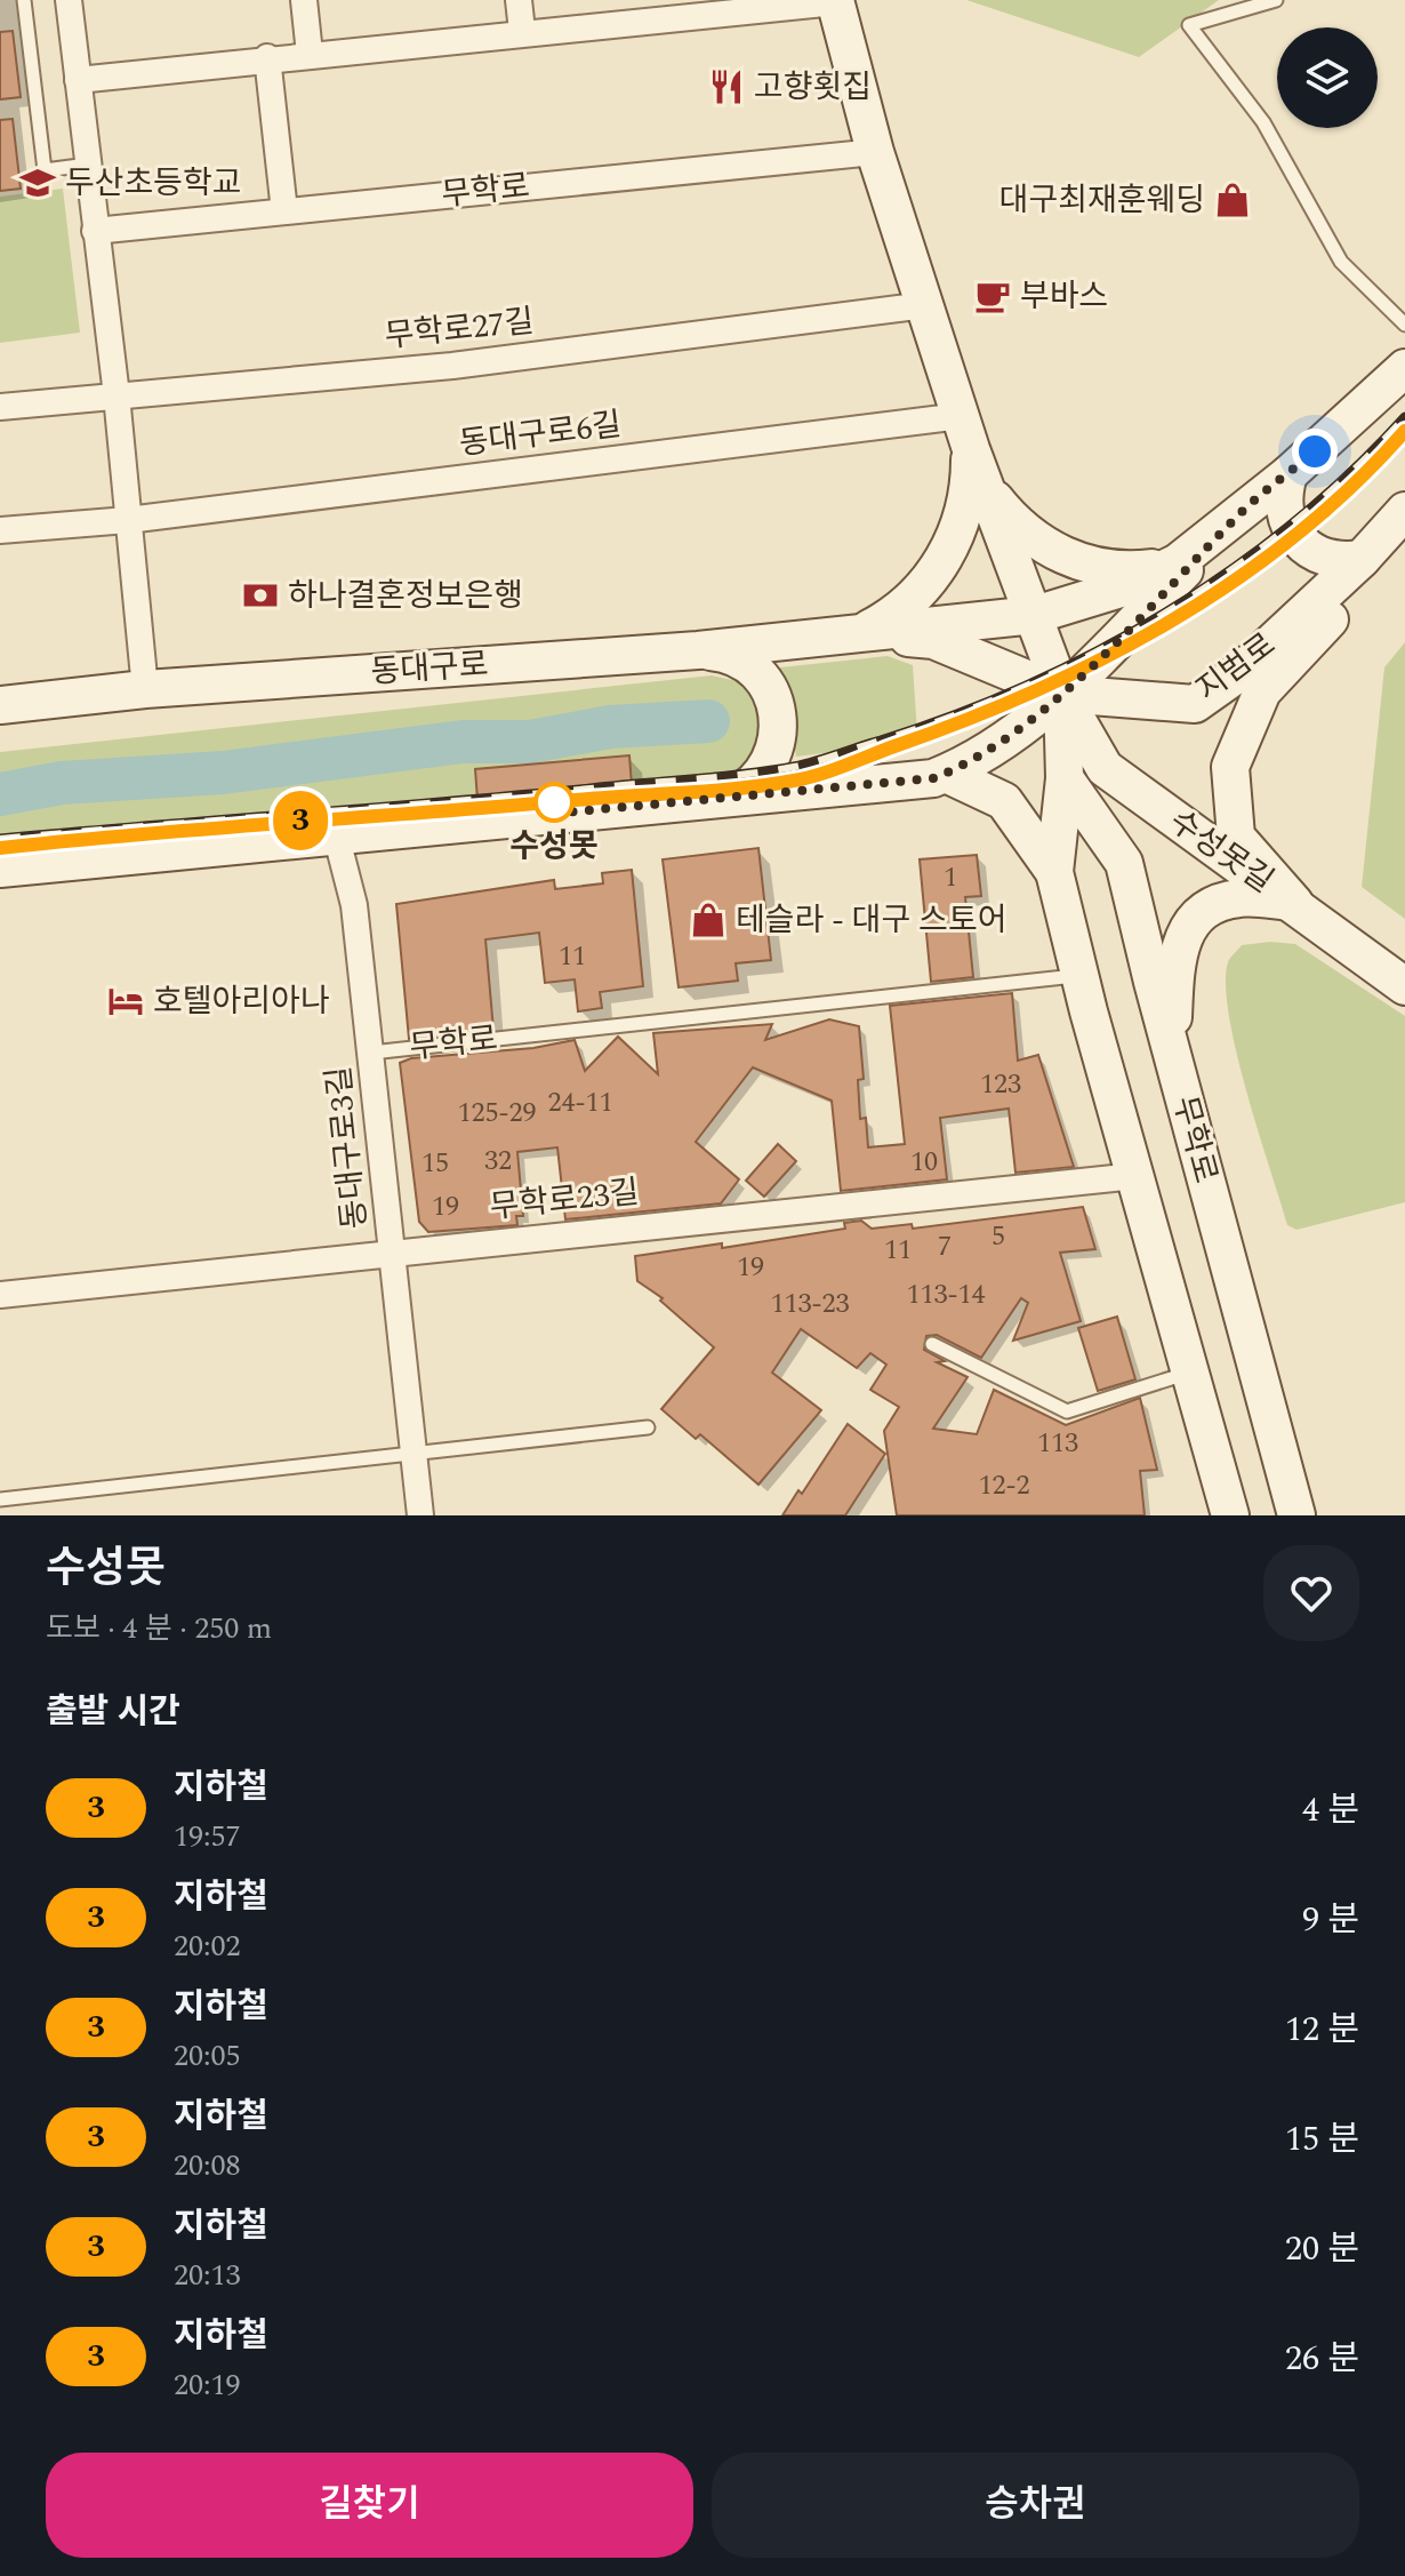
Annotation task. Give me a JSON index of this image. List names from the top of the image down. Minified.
{"streets":{"main road":["무학로","지범로","동대구로","수성못길"],"street":["무학로27길","동대구로6길","동대구로3길","무학로23길"]},"crossings":[["무학로","무학로27길"],["무학로","동대구로6길"],["무학로","지범로"],["무학로","수성못길"],["무학로","동대구로3길"],["무학로","무학로23길"],["지범로","동대구로"],["지범로","수성못길"],["동대구로3길","무학로23길"]],"places":{"restaurant":["고향횟집"],"school or university":["두산초등학교"],"shop":["대구최재훈웨딩","테슬라 - 대구 스토어"],"cafe":["부바스"],"bank":["하나결혼정보은행"],"other":["수성못"],"hotel":["호텔아리아나"]},"lines":["metro line 3"],"house_numbers":["1","11","123","24-11","125-29","32","10","15","19","5","7","11","19","113-14","113-23","113","12-2"],"page":{"on_map":"3","heading":[["수성못","도보 · 4 분 · 250 m"],"출발 시간"],"list":[{"mark":"3","name":"지하철","note":"19:57","value":"4 분"},{"mark":"3","name":"지하철","note":"20:02","value":"9 분"},{"mark":"3","name":"지하철","note":"20:05","value":"12 분"},{"mark":"3","name":"지하철","note":"20:08","value":"15 분"},{"mark":"3","name":"지하철","note":"20:13","value":"20 분"},{"mark":"3","name":"지하철","note":"20:19","value":"26 분"}],"buttons":["길찾기","승차권"]}}
